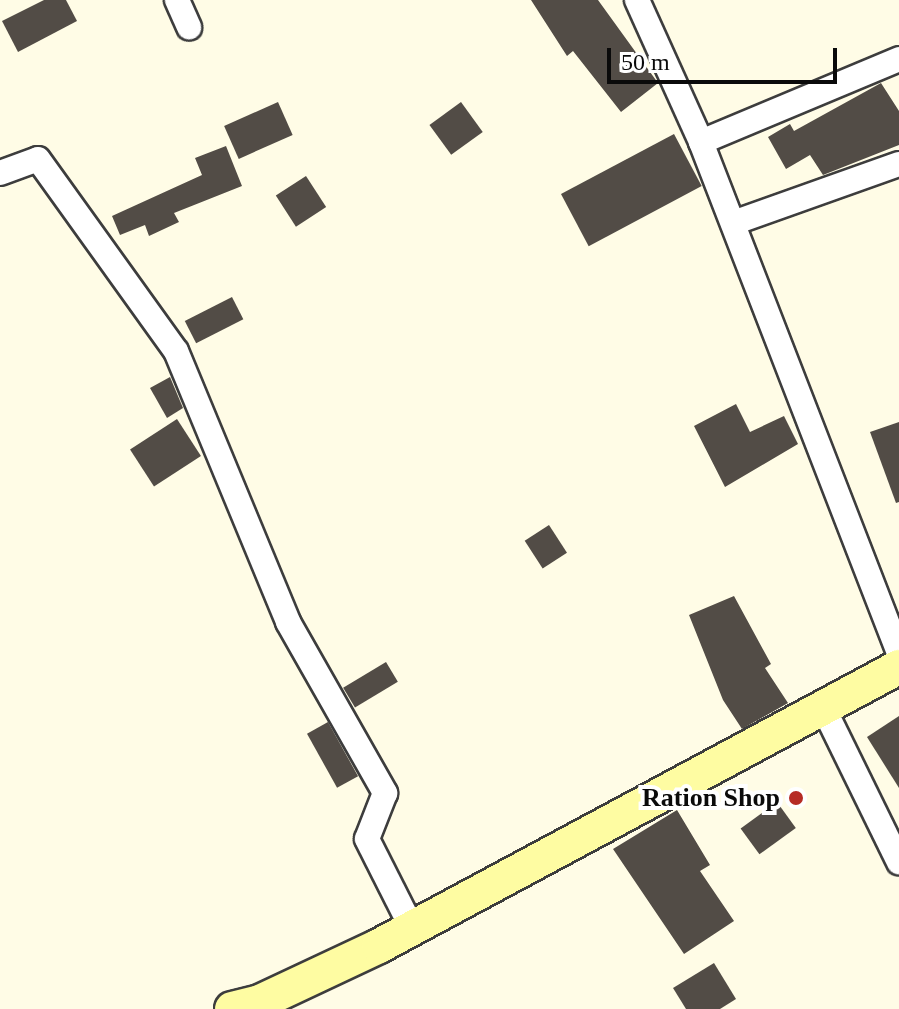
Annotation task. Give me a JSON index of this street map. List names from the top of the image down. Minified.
{"places":["Ration Shop"],"scale_bar":"50 m"}
